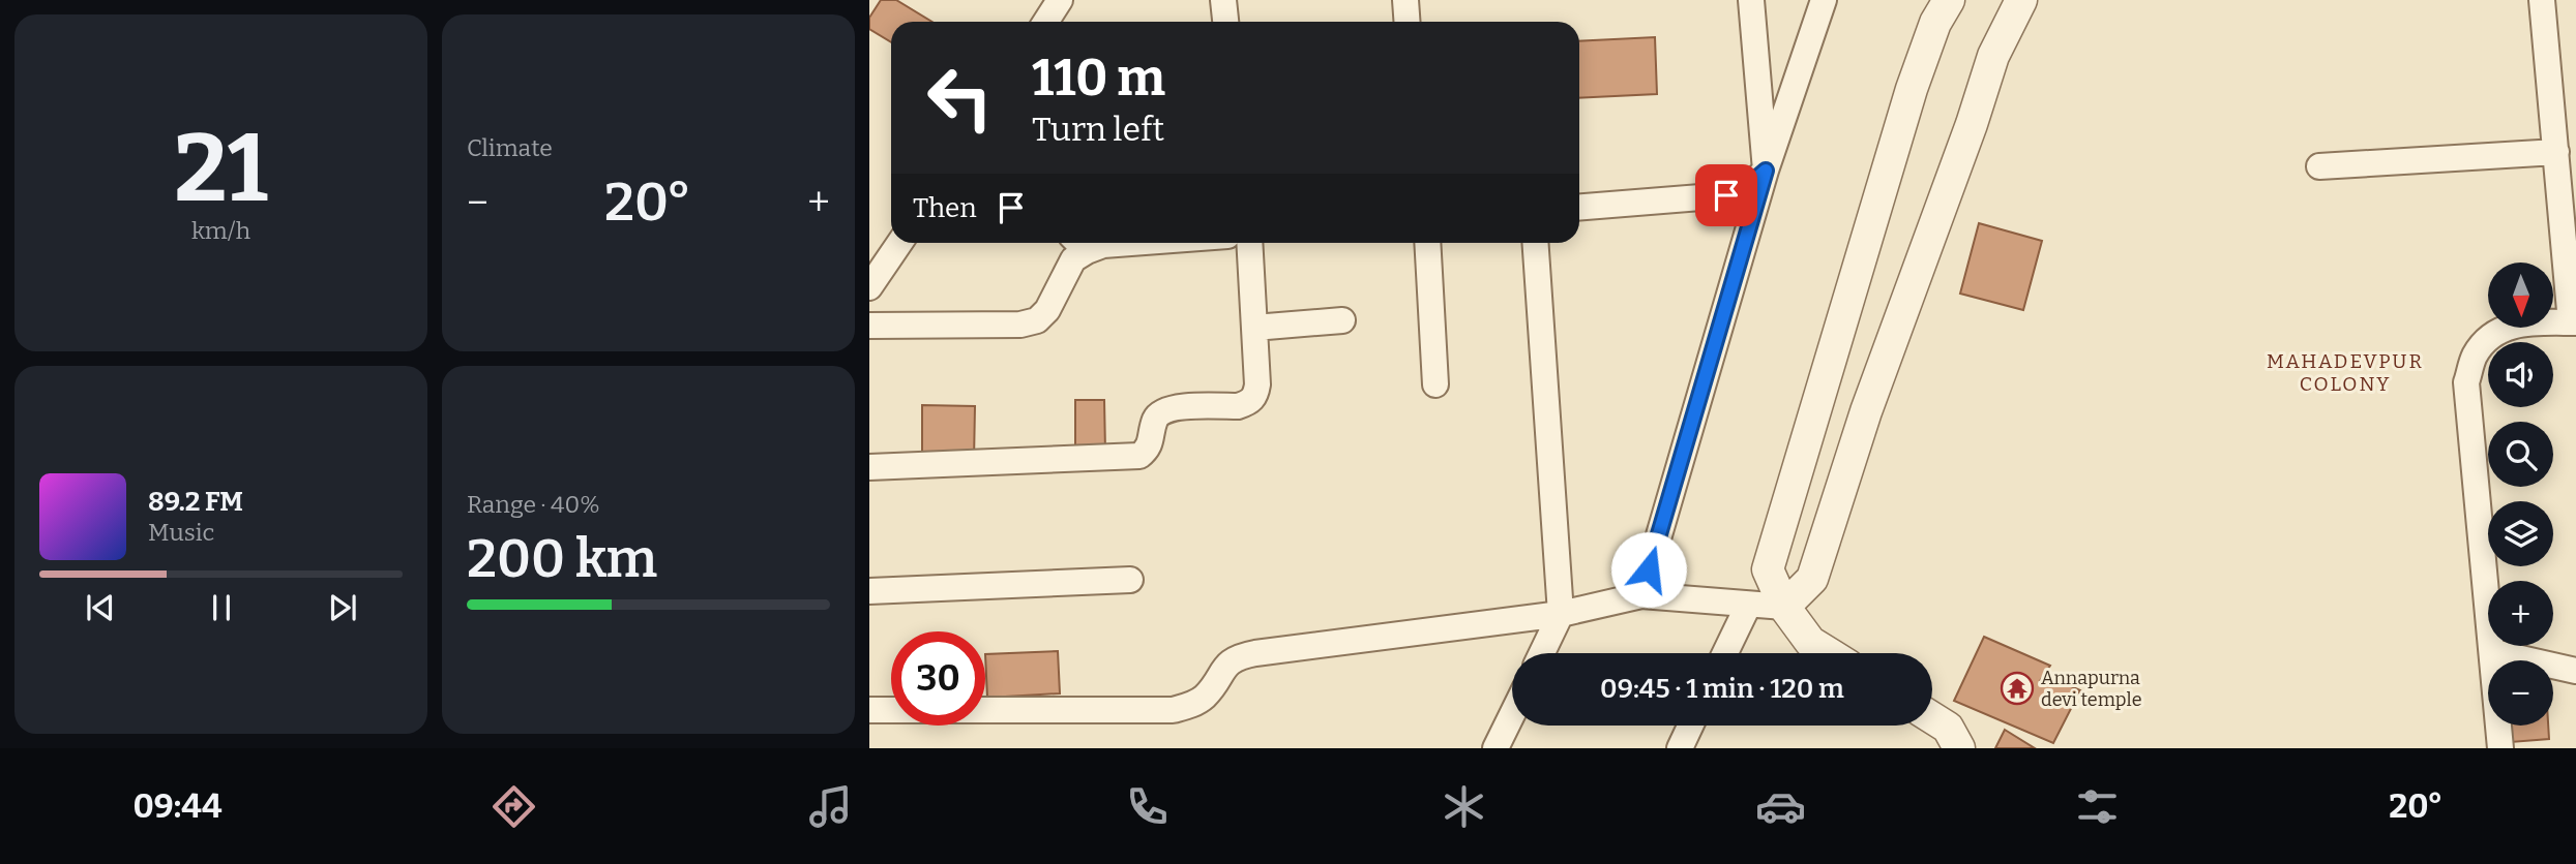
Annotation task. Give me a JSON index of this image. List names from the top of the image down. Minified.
{"districts":["MAHADEVPUR COLONY"],"places":{"temple":["Annapurna devi temple"]},"north":"bottom","page":{"tile":[["21","km/h"],"Climate",["Range · 40%","200 km"]],"turn":["110 m","Turn left"],"heat":["−","20°","+"],"then":"Then","map_buttons":["+","−"],"song":["89.2 FM","Music"],"limit":"30","trip":"09:45 · 1 min · 120 m","tabs":["09:44","20°"]}}
